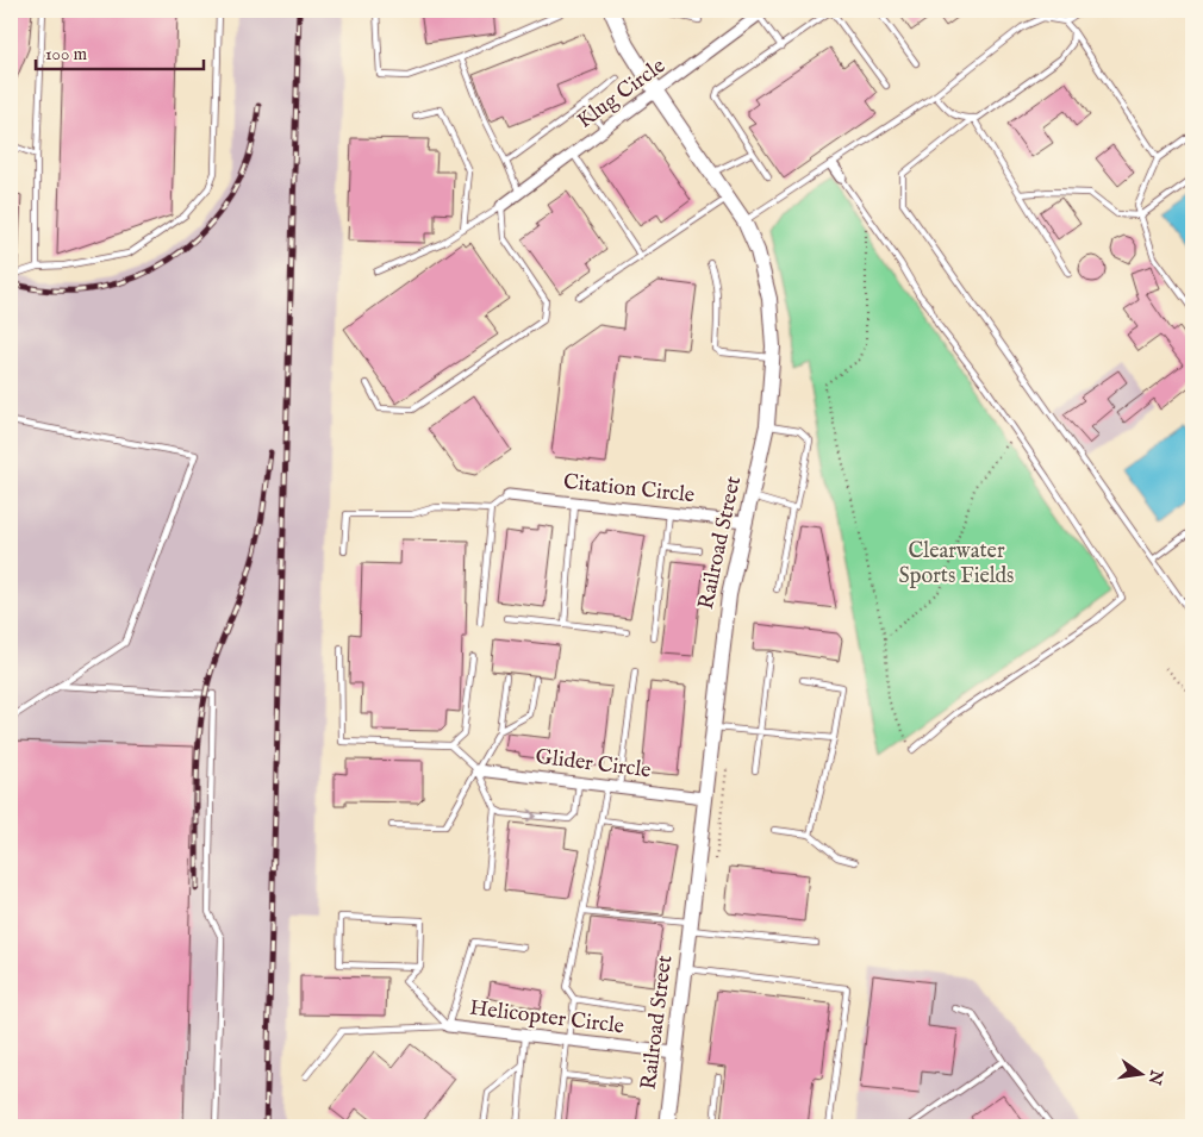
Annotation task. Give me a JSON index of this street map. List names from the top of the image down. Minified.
{"streets":{"main road":["Railroad Street"],"street":["Klug Circle","Citation Circle","Glider Circle","Helicopter Circle"]},"crossings":[["Klug Circle","Railroad Street"],["Citation Circle","Railroad Street"],["Railroad Street","Glider Circle"],["Railroad Street","Helicopter Circle"]],"parks":["Clearwater Sports Fields"],"scale_bar":"100 m","north":"right"}
